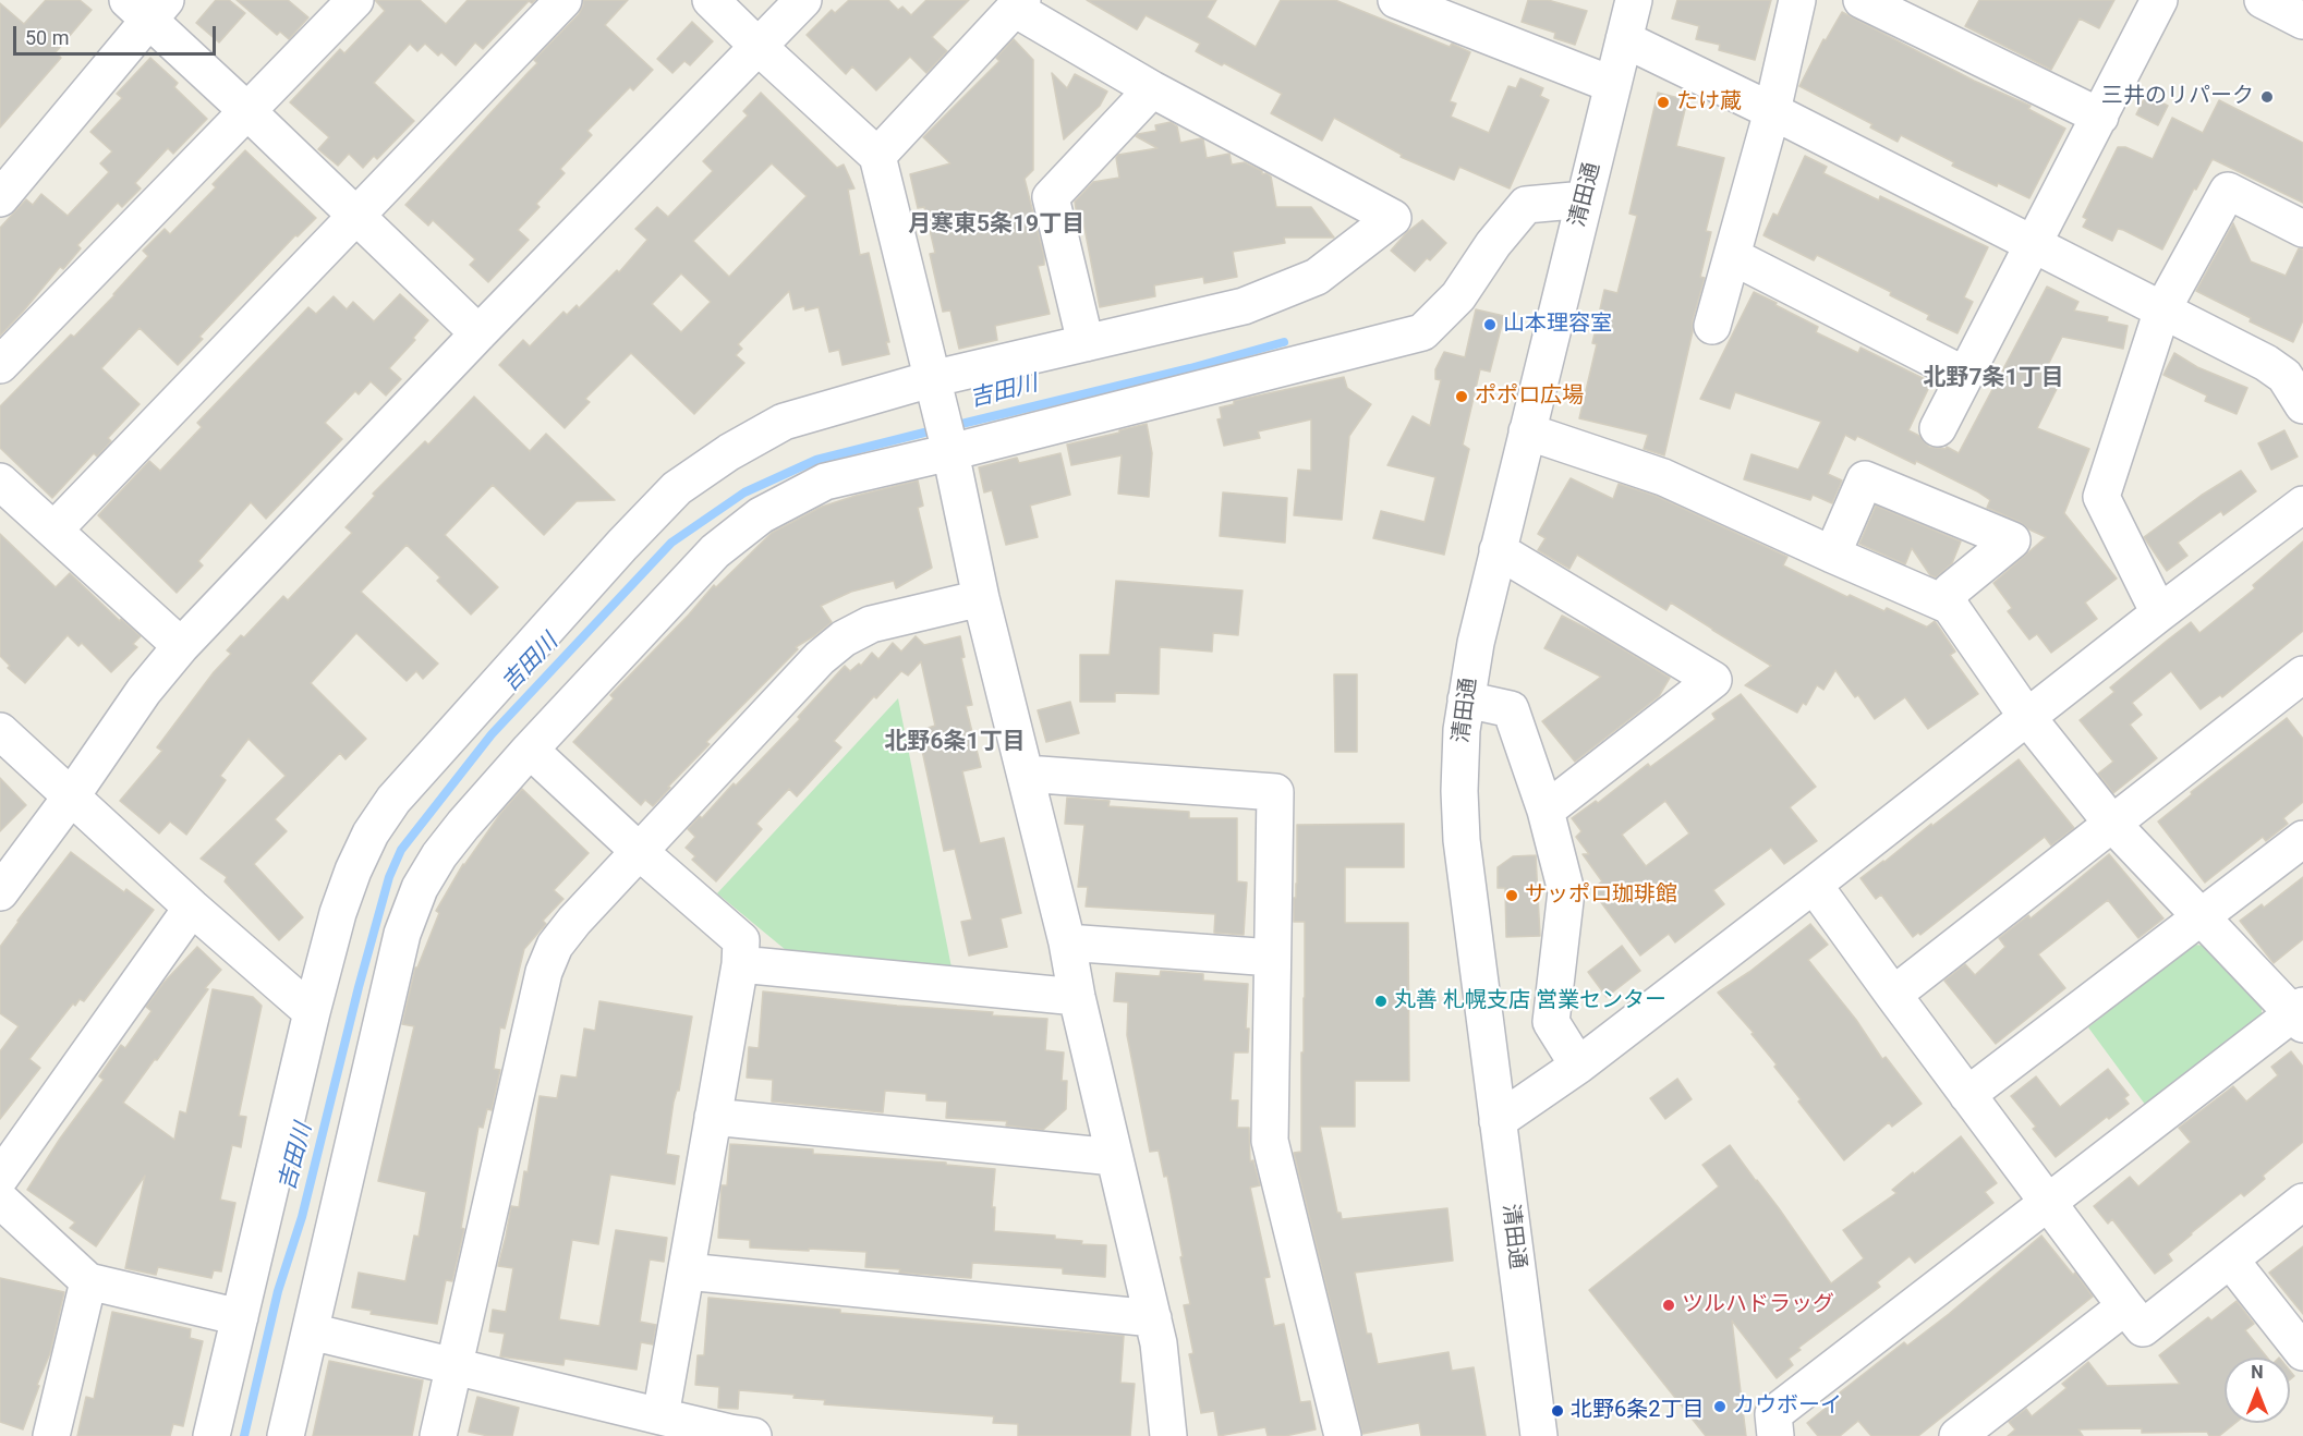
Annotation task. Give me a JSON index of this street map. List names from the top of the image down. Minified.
{"streets":{"street":["清田通"]},"districts":["月寒東5条19丁目","北野7条1丁目","北野6条1丁目"],"water":["吉田川"],"places":["三井のリパーク","たけ蔵","山本理容室","ポポロ広場","サッポロ珈琲館","丸善 札幌支店 営業センター","ツルハドラッグ","カウボーイ","北野6条2丁目"],"scale_bar":"50 m","north":"top"}
